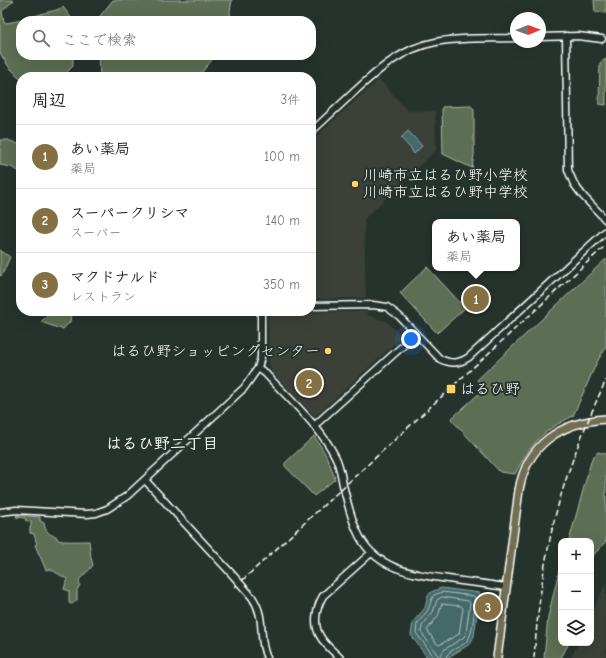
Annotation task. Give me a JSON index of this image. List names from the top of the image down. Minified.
{"districts":["はるひ野二丁目"],"places":{"other":["川崎市立はるひ野小学校 川崎市立はるひ野中学校","はるひ野ショッピングセンター"],"transit":["はるひ野"]},"north":"right","page":{"search":"ここで検索","heading":["周辺","3件"],"list":[{"mark":"1","name":"あい薬局","note":"薬局","value":"100 m"},{"mark":"2","name":"スーパークリシマ","note":"スーパー","value":"140 m"},{"mark":"3","name":"マクドナルド","note":"レストラン","value":"350 m"}],"popup":["あい薬局","薬局"],"pins":["1","2","3"],"map_buttons":["+","−"]}}
